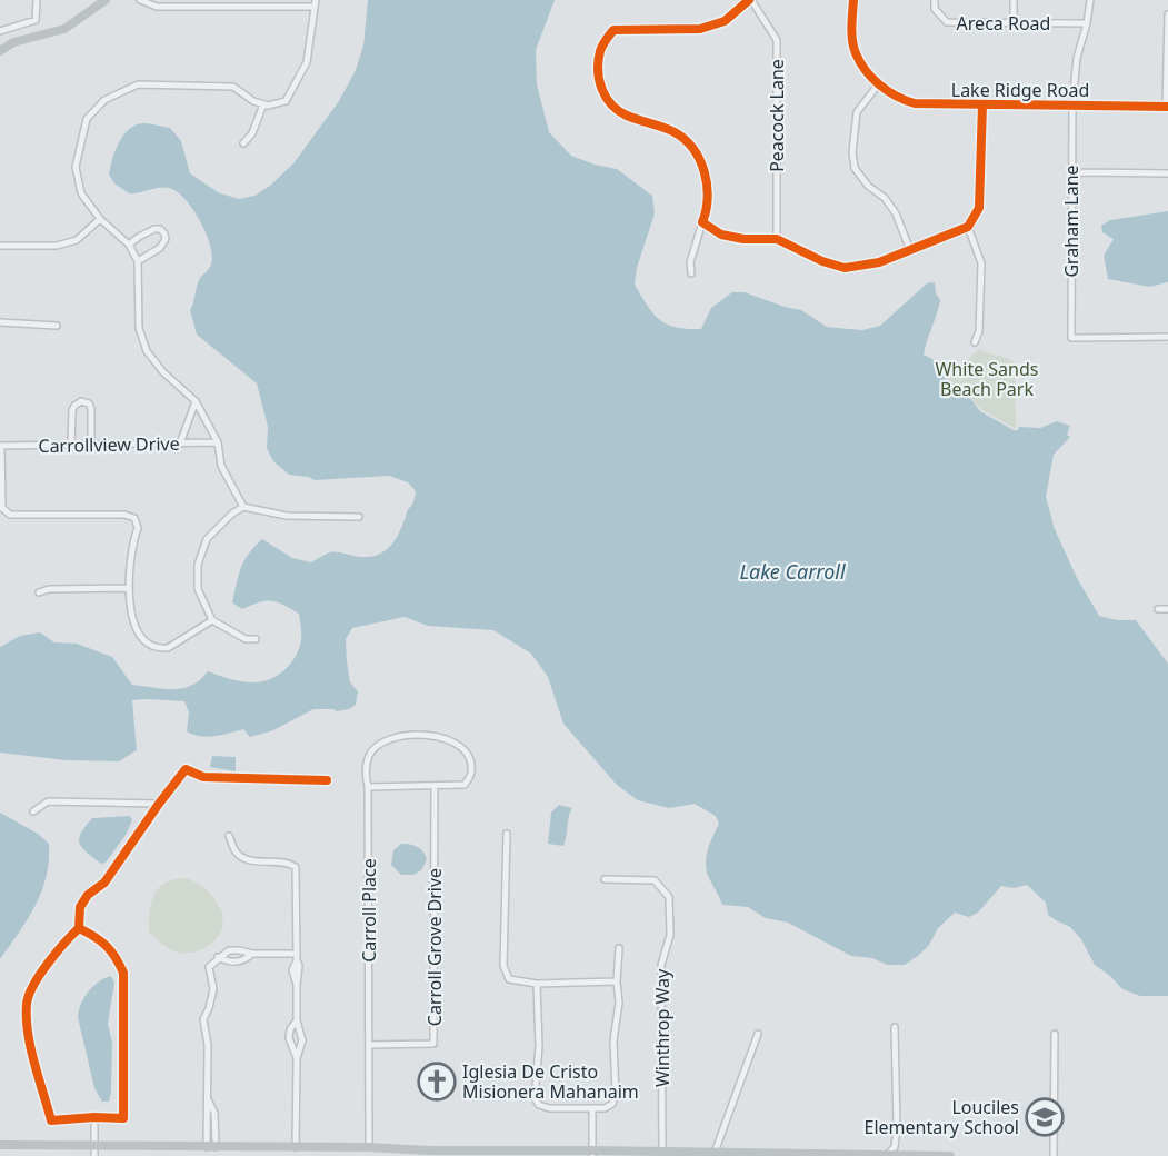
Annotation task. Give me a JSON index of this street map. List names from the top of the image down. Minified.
{"streets":{"street":["Areca Road","Lake Ridge Road","Peacock Lane","Graham Lane","Carrollview Drive","Carroll Place","Carroll Grove Drive","Winthrop Way"]},"crossings":[["Areca Road","Graham Lane"],["Lake Ridge Road","Graham Lane"],["Carroll Place","Carroll Grove Drive"]],"water":["Lake Carroll"],"parks":["White Sands Beach Park"],"places":{"church":["Iglesia De Cristo Misionera Mahanaim"],"school or university":["Louciles Elementary School"]}}
